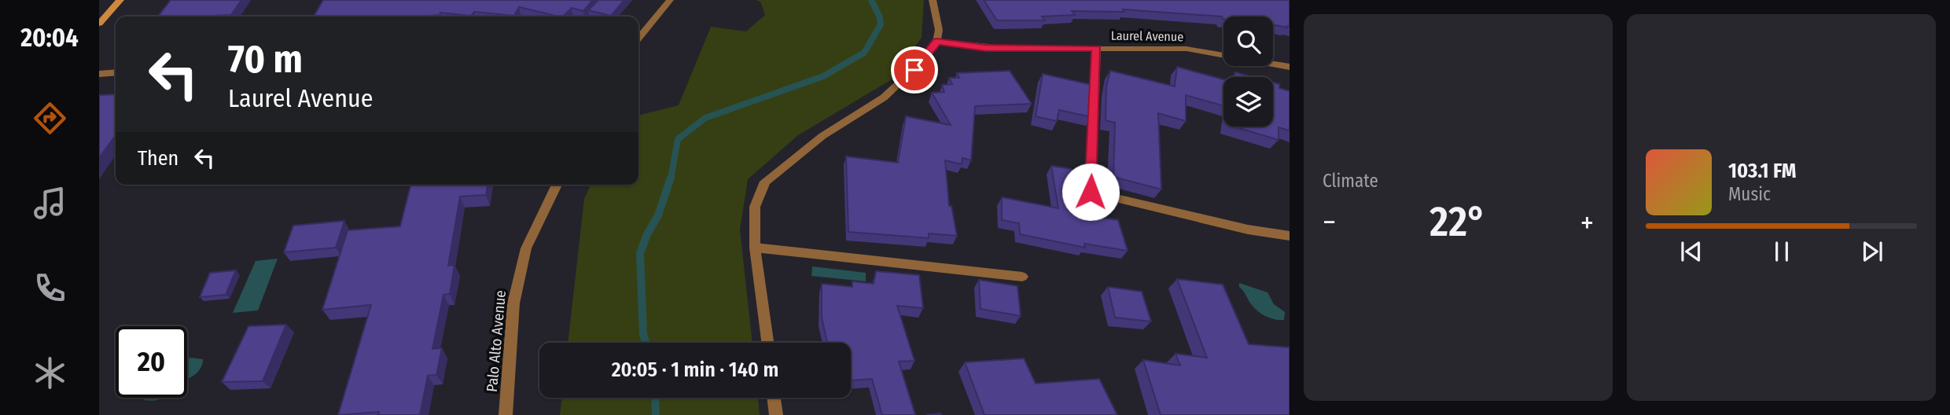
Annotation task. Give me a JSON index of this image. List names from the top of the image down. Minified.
{"streets":{"street":["Laurel Avenue","Palo Alto Avenue"]},"page":{"tabs":"20:04","tile":"Climate","turn":["70 m","Laurel Avenue"],"then":"Then","song":["103.1 FM","Music"],"heat":["−","22°","+"],"limit":"20","trip":"20:05 · 1 min · 140 m"}}
